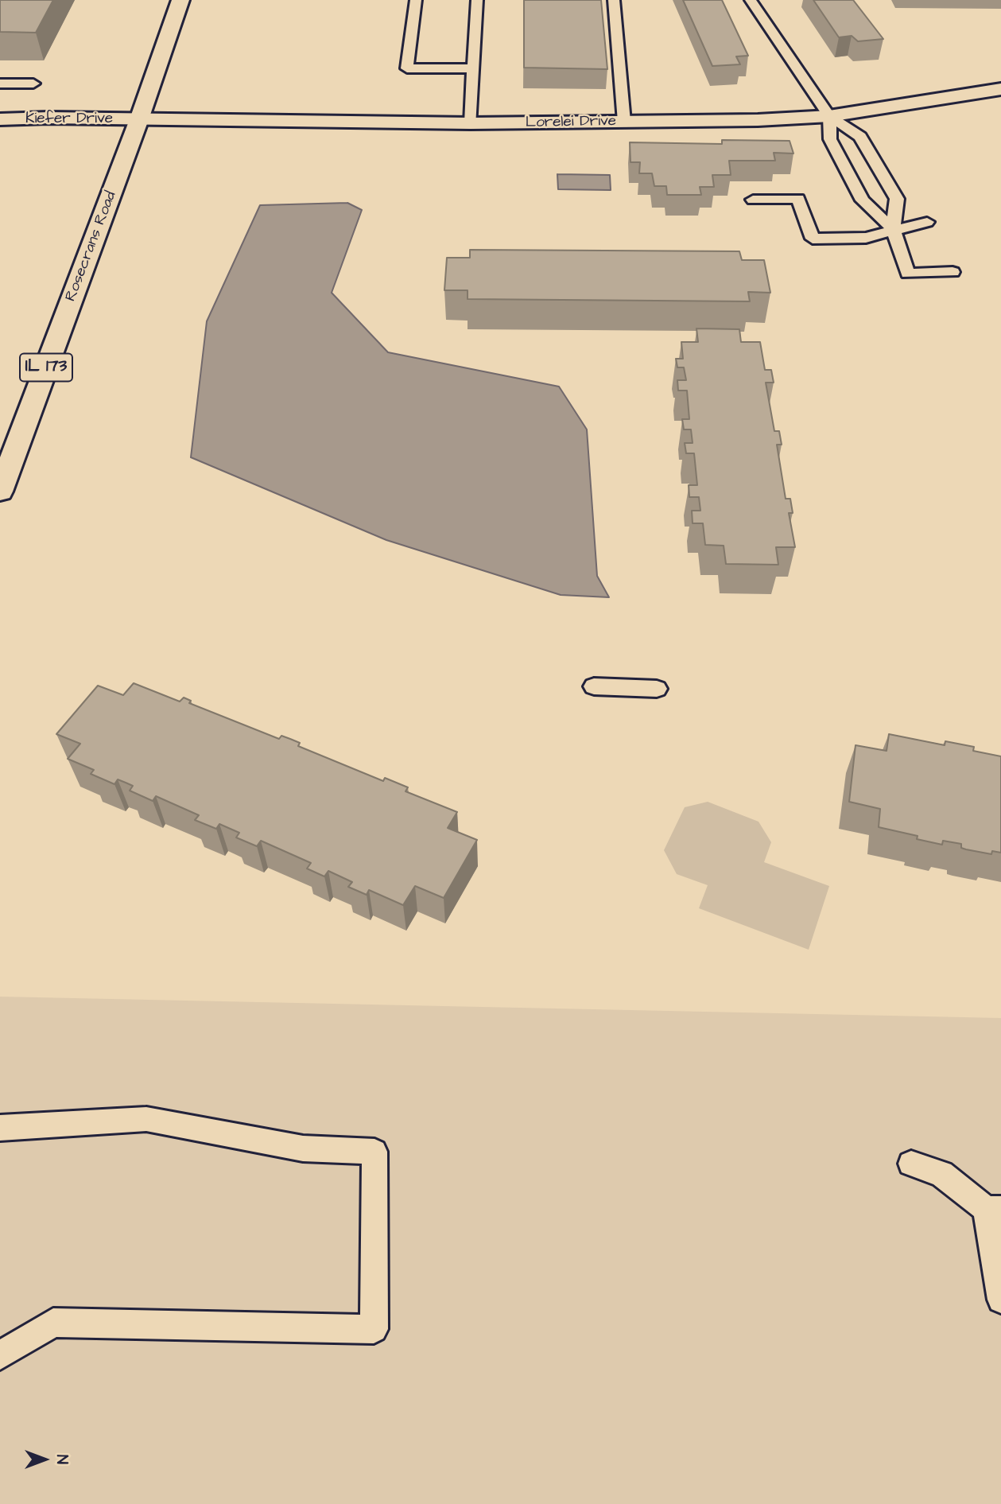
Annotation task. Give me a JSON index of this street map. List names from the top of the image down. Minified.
{"streets":{"street":["Kiefer Drive","Lorelei Drive","Rosecrans Road","IL 173"]},"crossings":[["Kiefer Drive","Lorelei Drive"],["Kiefer Drive","Rosecrans Road"],["Lorelei Drive","Rosecrans Road"]],"north":"right"}
